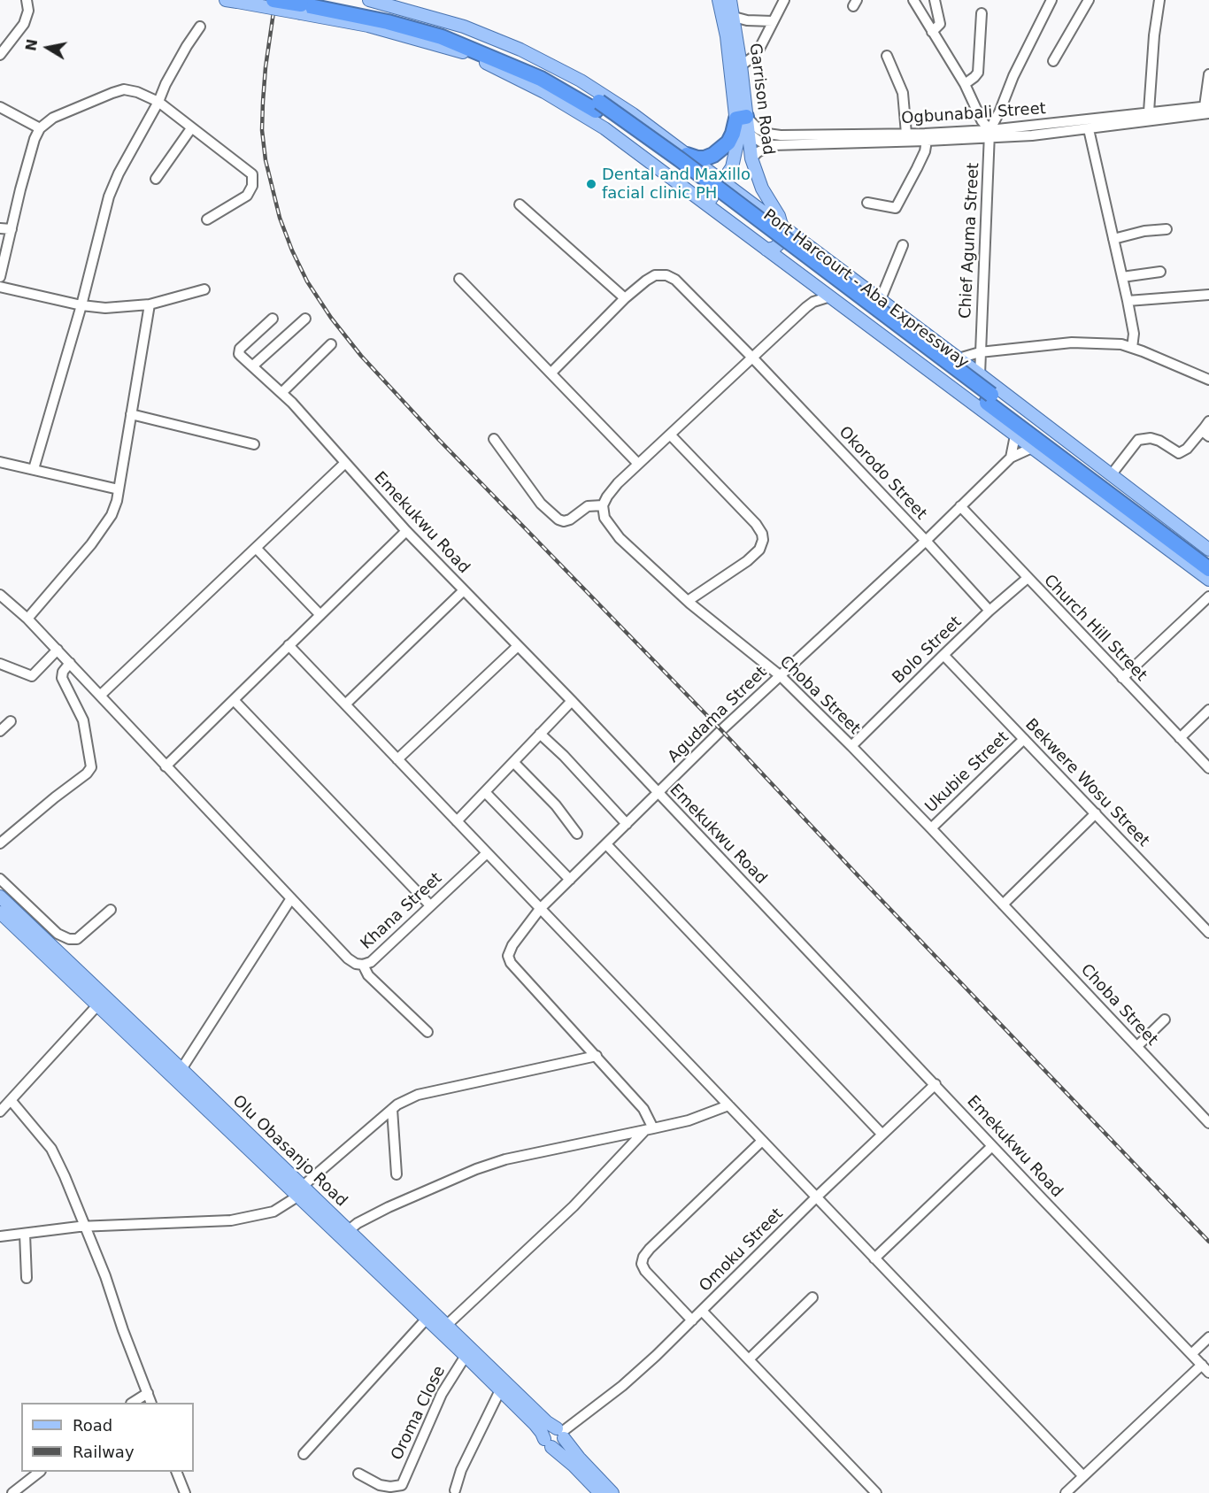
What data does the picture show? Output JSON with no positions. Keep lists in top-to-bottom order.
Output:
{
  "streets": {
    "highway": ["Port Harcourt - Aba Expressway"],
    "main road": ["Garrison Road", "Olu Obasanjo Road"],
    "street": [
      "Ogbunabali Street",
      "Chief Aguma Street",
      "Okorodo Street",
      "Emekukwu Road",
      "Church Hill Street",
      "Bolo Street",
      "Choba Street",
      "Agudama Street",
      "Ukubie Street",
      "Bekwere Wosu Street",
      "Khana Street",
      "Omoku Street",
      "Oroma Close"
    ]
  },
  "crossings": [
    ["Garrison Road", "Ogbunabali Street"],
    ["Ogbunabali Street", "Chief Aguma Street"],
    ["Okorodo Street", "Bolo Street"],
    ["Okorodo Street", "Agudama Street"],
    ["Emekukwu Road", "Agudama Street"],
    ["Emekukwu Road", "Omoku Street"],
    ["Church Hill Street", "Bolo Street"],
    ["Church Hill Street", "Agudama Street"],
    ["Bolo Street", "Choba Street"],
    ["Bolo Street", "Bekwere Wosu Street"],
    ["Choba Street", "Agudama Street"],
    ["Choba Street", "Ukubie Street"],
    ["Ukubie Street", "Bekwere Wosu Street"],
    ["Olu Obasanjo Road", "Omoku Street"],
    ["Olu Obasanjo Road", "Oroma Close"]
  ],
  "places": ["Dental and Maxillo facial clinic PH"],
  "legend": ["Road", "Railway"],
  "north": "left"
}
